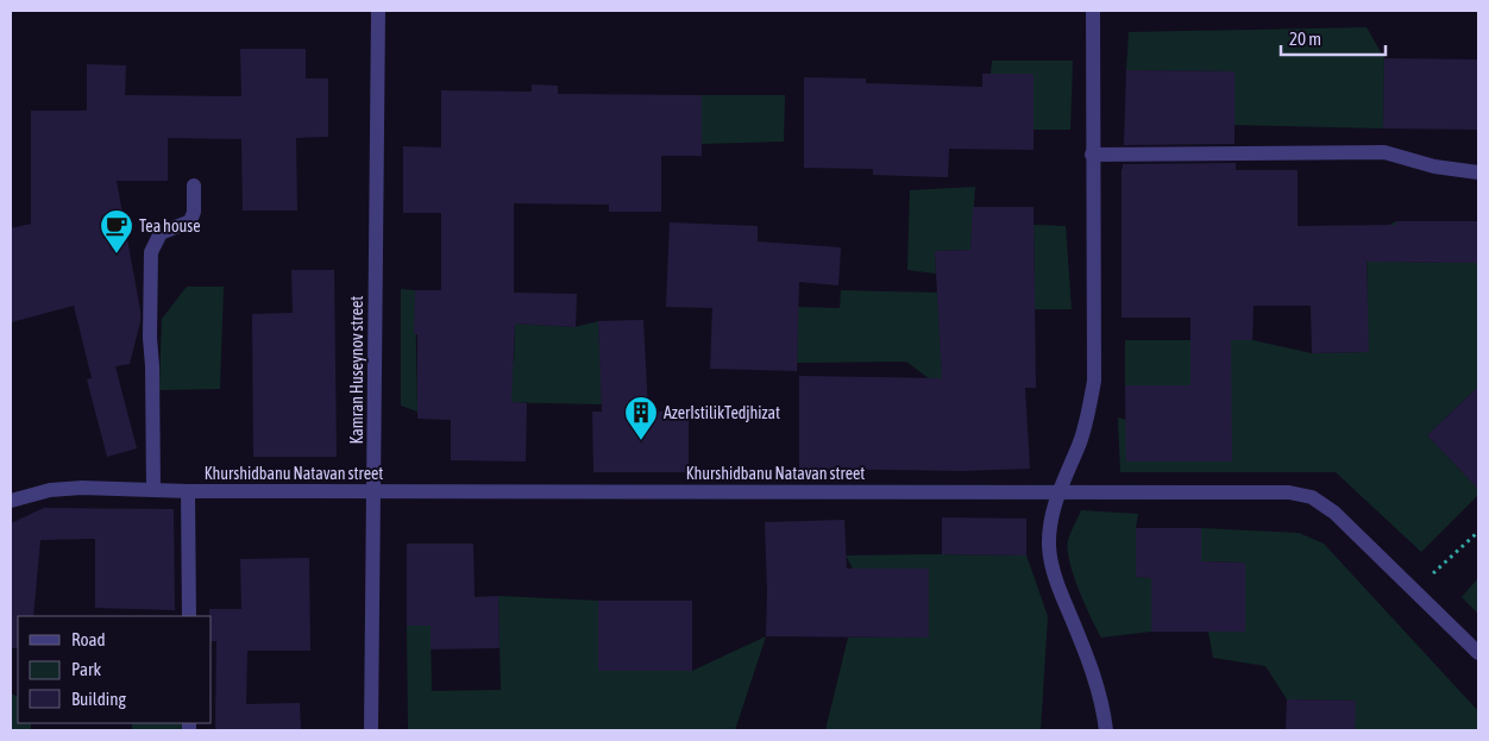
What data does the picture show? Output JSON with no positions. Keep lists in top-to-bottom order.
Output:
{
  "streets": {
    "street": ["Kamran Huseynov street", "Khurshidbanu Natavan street"]
  },
  "crossings": [
    ["Kamran Huseynov street", "Khurshidbanu Natavan street"]
  ],
  "places": {
    "cafe": ["Tea house"],
    "building": ["AzerIstilikTedjhizat"]
  },
  "legend": ["Road", "Park", "Building"],
  "scale_bar": "20 m"
}
